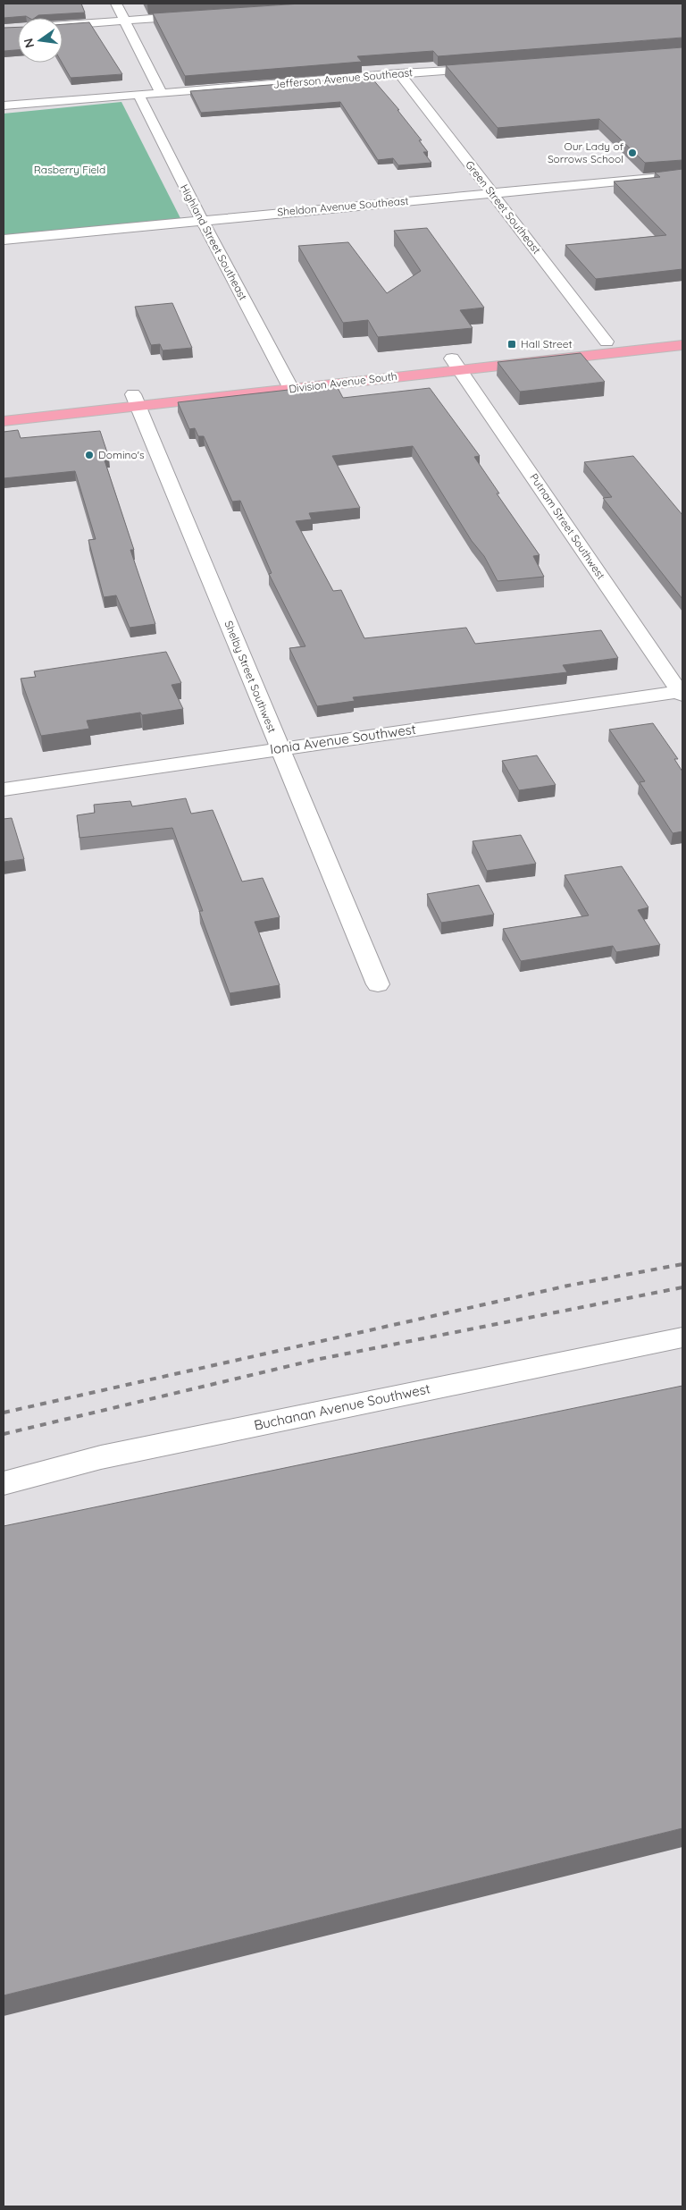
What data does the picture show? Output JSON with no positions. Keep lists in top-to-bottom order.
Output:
{
  "streets": {
    "main road": ["Division Avenue South"],
    "street": [
      "Jefferson Avenue Southeast",
      "Sheldon Avenue Southeast",
      "Green Street Southeast",
      "Highland Street Southeast",
      "Putnam Street Southwest",
      "Shelby Street Southwest",
      "Ionia Avenue Southwest",
      "Buchanan Avenue Southwest"
    ]
  },
  "crossings": [
    ["Jefferson Avenue Southeast", "Green Street Southeast"],
    ["Jefferson Avenue Southeast", "Highland Street Southeast"],
    ["Sheldon Avenue Southeast", "Green Street Southeast"],
    ["Sheldon Avenue Southeast", "Highland Street Southeast"],
    ["Green Street Southeast", "Division Avenue South"],
    ["Highland Street Southeast", "Division Avenue South"],
    ["Division Avenue South", "Putnam Street Southwest"],
    ["Division Avenue South", "Shelby Street Southwest"],
    ["Putnam Street Southwest", "Ionia Avenue Southwest"],
    ["Shelby Street Southwest", "Ionia Avenue Southwest"]
  ],
  "parks": ["Rasberry Field"],
  "places": {
    "other": ["Our Lady of Sorrows School", "Domino's"],
    "transit": ["Hall Street"]
  },
  "north": "left"
}
